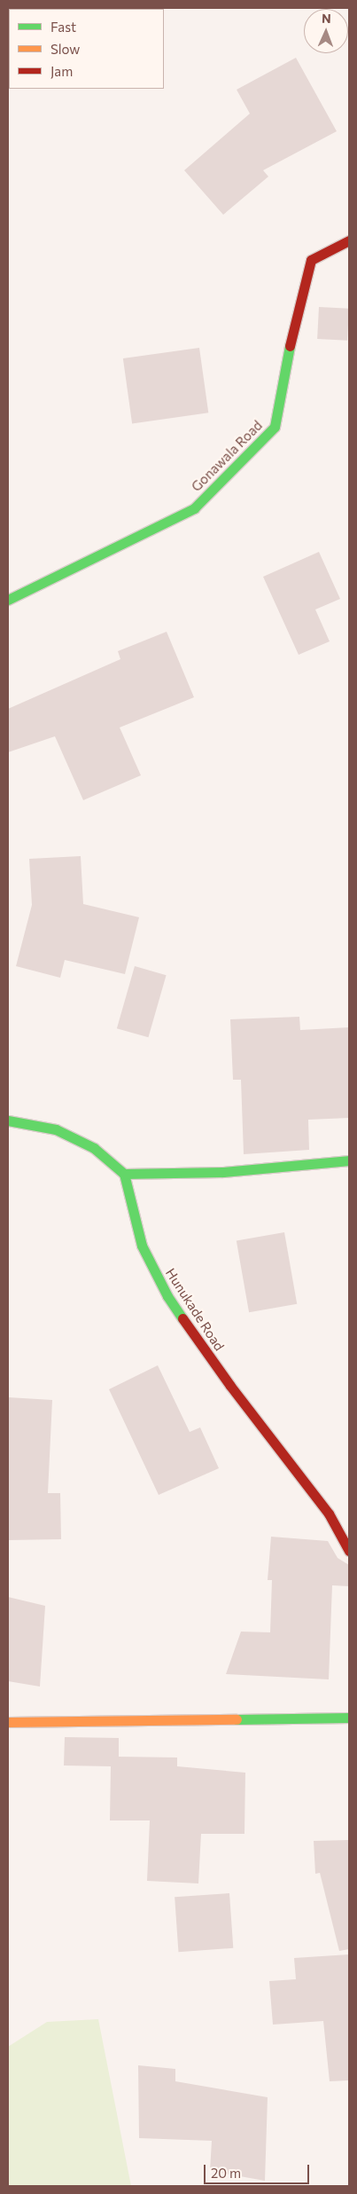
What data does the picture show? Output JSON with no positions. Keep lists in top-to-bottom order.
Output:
{
  "streets": {
    "street": ["Gonawala Road", "Hunukade Road"]
  },
  "legend": ["Fast", "Slow", "Jam"],
  "scale_bar": "20 m",
  "north": "top"
}
